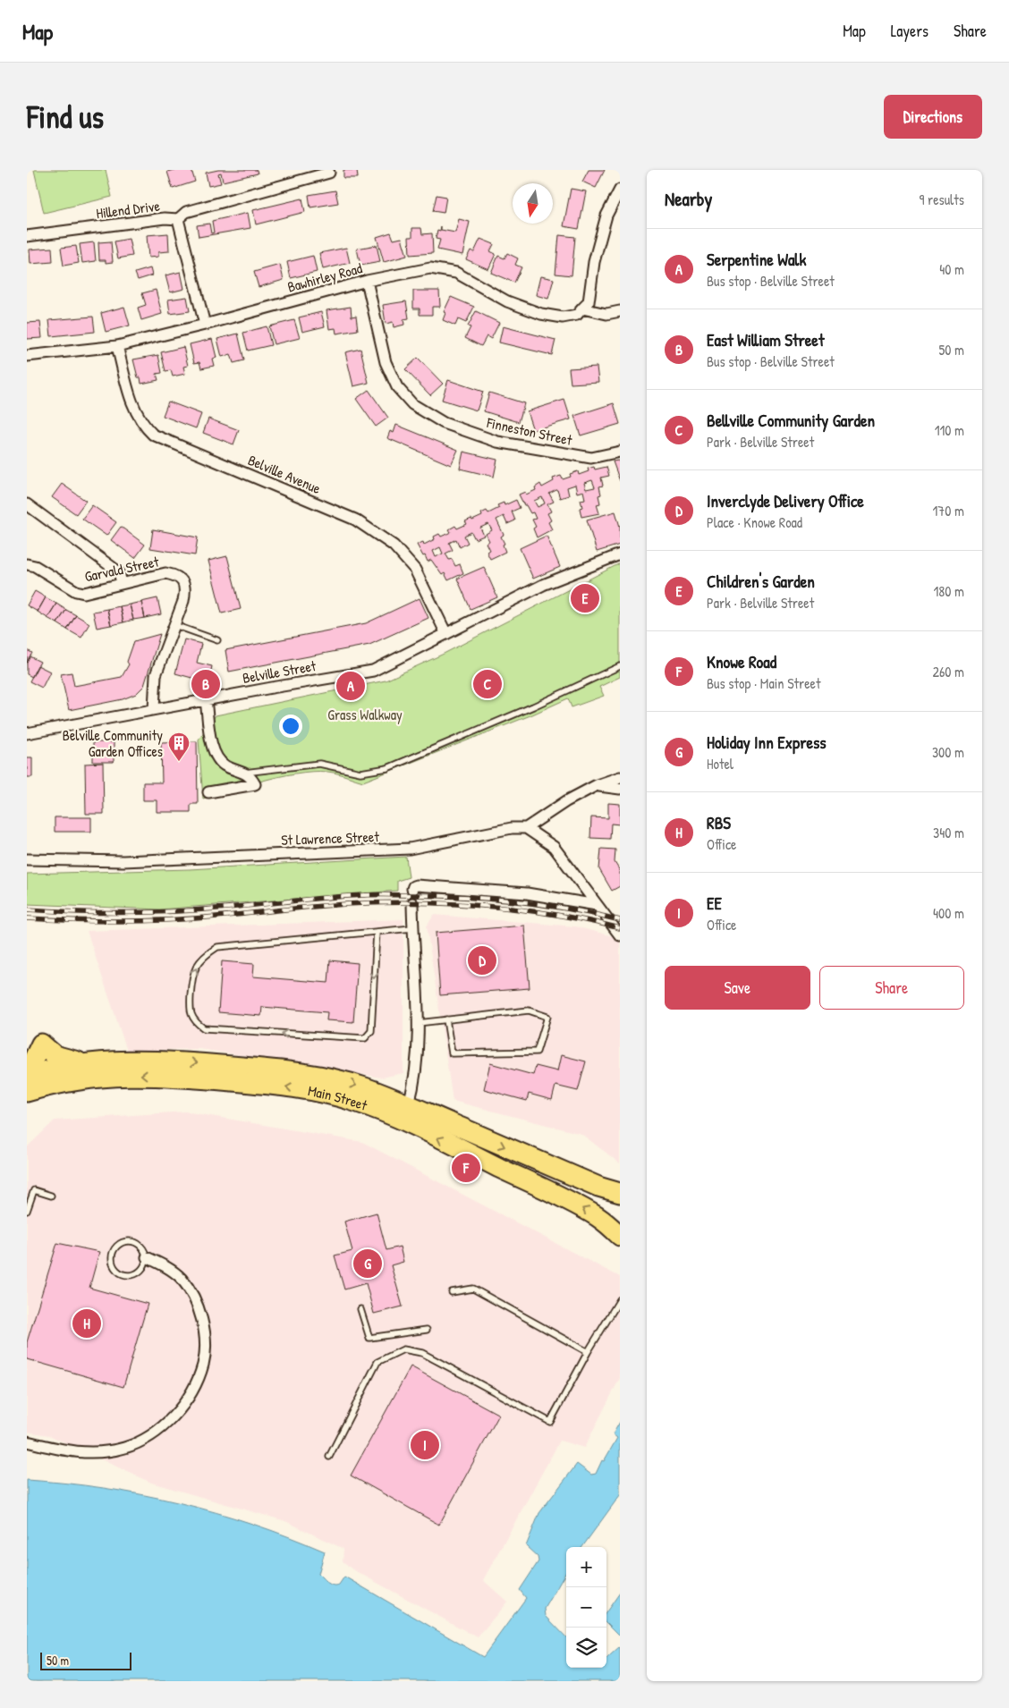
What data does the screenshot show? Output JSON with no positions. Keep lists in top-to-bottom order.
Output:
{
  "streets": {
    "highway": ["Main Street"],
    "street": [
      "Hillend Drive",
      "Bawhirley Road",
      "Finneston Street",
      "Belville Avenue",
      "Garvald Street",
      "Belville Street",
      "St Lawrence Street"
    ]
  },
  "crossings": [
    ["Hillend Drive", "Bawhirley Road"],
    ["Bawhirley Road", "Finneston Street"],
    ["Bawhirley Road", "Belville Avenue"],
    ["Belville Avenue", "Belville Street"]
  ],
  "parks": ["Grass Walkway"],
  "places": {
    "building": ["Belville Community Garden Offices"]
  },
  "scale_bar": "50 m",
  "north": "bottom",
  "page": {
    "header": "Map",
    "nav": ["Map", "Layers", "Share"],
    "buttons": [
      "Directions",
      ["Save", "Share"]
    ],
    "title": "Find us",
    "heading": ["Nearby", "9 results"],
    "list": [
      {
        "mark": "A",
        "name": "Serpentine Walk",
        "note": "Bus stop · Belville Street",
        "value": "40 m"
      },
      {
        "mark": "B",
        "name": "East William Street",
        "note": "Bus stop · Belville Street",
        "value": "50 m"
      },
      {
        "mark": "C",
        "name": "Bellville Community Garden",
        "note": "Park · Belville Street",
        "value": "110 m"
      },
      {
        "mark": "D",
        "name": "Inverclyde Delivery Office",
        "note": "Place · Knowe Road",
        "value": "170 m"
      },
      {
        "mark": "E",
        "name": "Children's Garden",
        "note": "Park · Belville Street",
        "value": "180 m"
      },
      {
        "mark": "F",
        "name": "Knowe Road",
        "note": "Bus stop · Main Street",
        "value": "260 m"
      },
      {
        "mark": "G",
        "name": "Holiday Inn Express",
        "note": "Hotel",
        "value": "300 m"
      },
      {
        "mark": "H",
        "name": "RBS",
        "note": "Office",
        "value": "340 m"
      },
      {
        "mark": "I",
        "name": "EE",
        "note": "Office",
        "value": "400 m"
      }
    ],
    "pins": [
      "E",
      "B",
      "C",
      "A",
      "D",
      "F",
      "G",
      "H",
      "I"
    ],
    "map_buttons": ["+", "−"],
    "scale": "50 m"
  }
}
